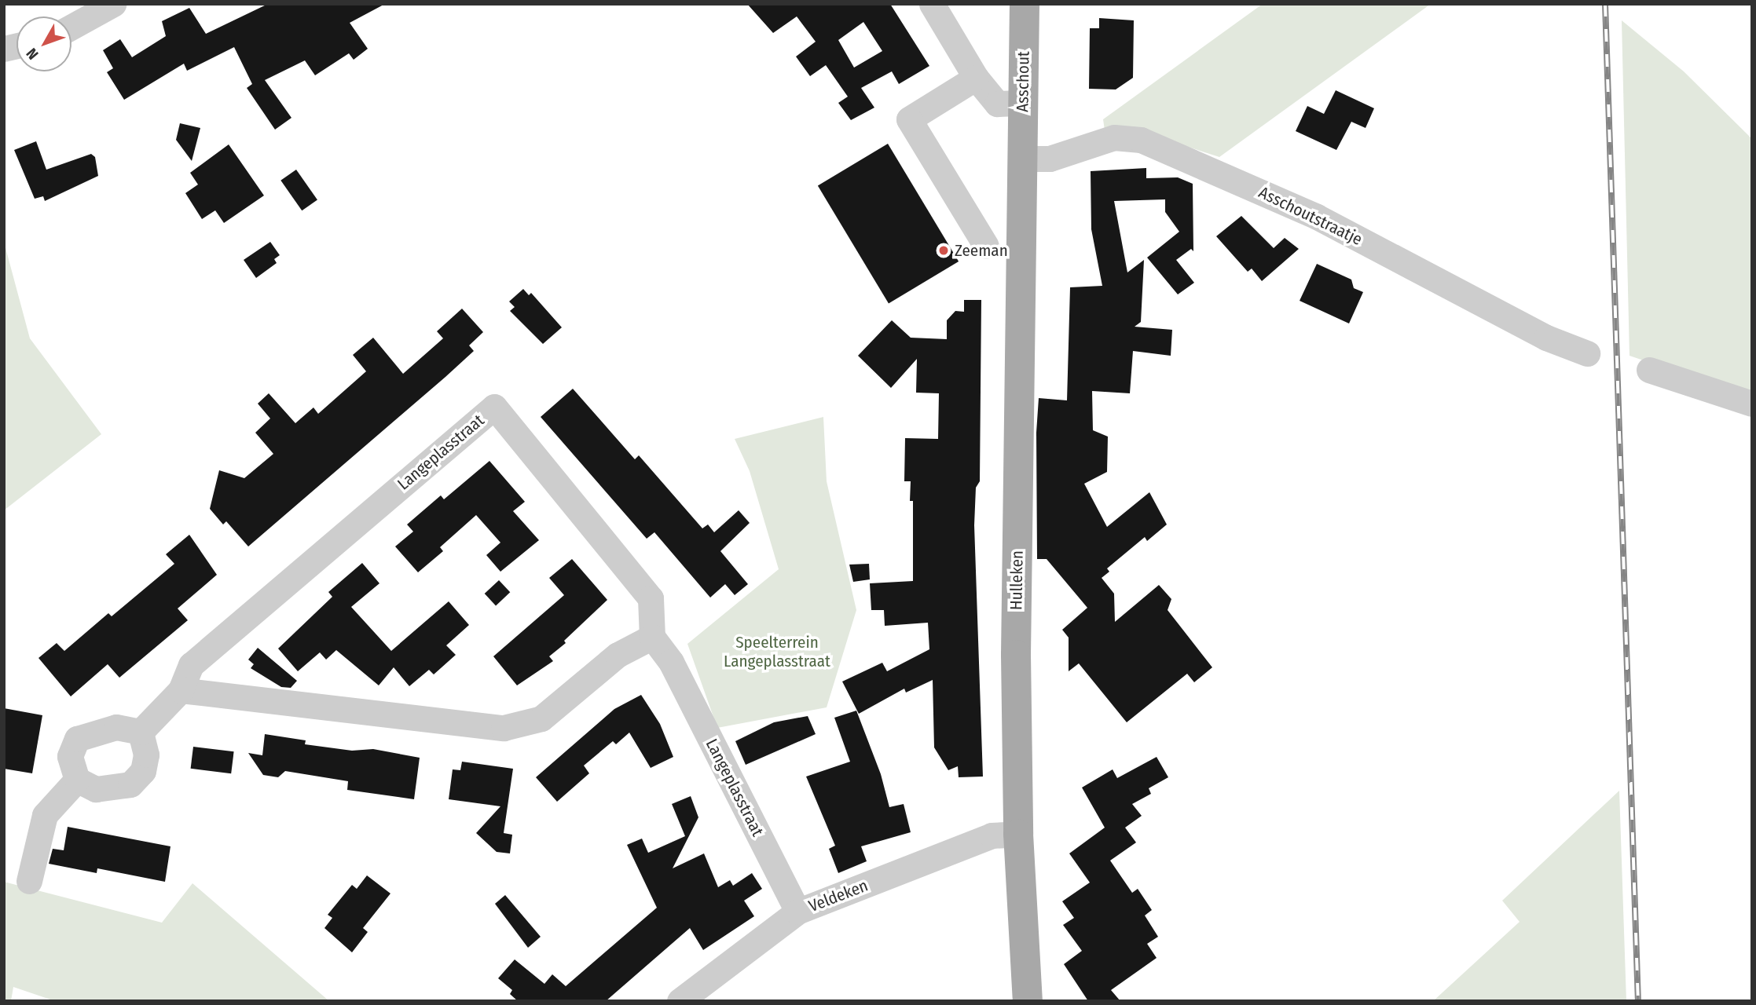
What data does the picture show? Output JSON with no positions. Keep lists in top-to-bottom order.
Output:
{
  "streets": {
    "main road": ["Asschout", "Hulleken"],
    "street": ["Asschoutstraatje", "Langeplasstraat", "Veldeken"]
  },
  "crossings": [
    ["Asschout", "Asschoutstraatje"],
    ["Asschout", "Hulleken"],
    ["Asschoutstraatje", "Hulleken"],
    ["Langeplasstraat", "Veldeken"],
    ["Hulleken", "Veldeken"]
  ],
  "parks": ["Speelterrein Langeplasstraat"],
  "places": ["Zeeman"],
  "north": "bottom left"
}
